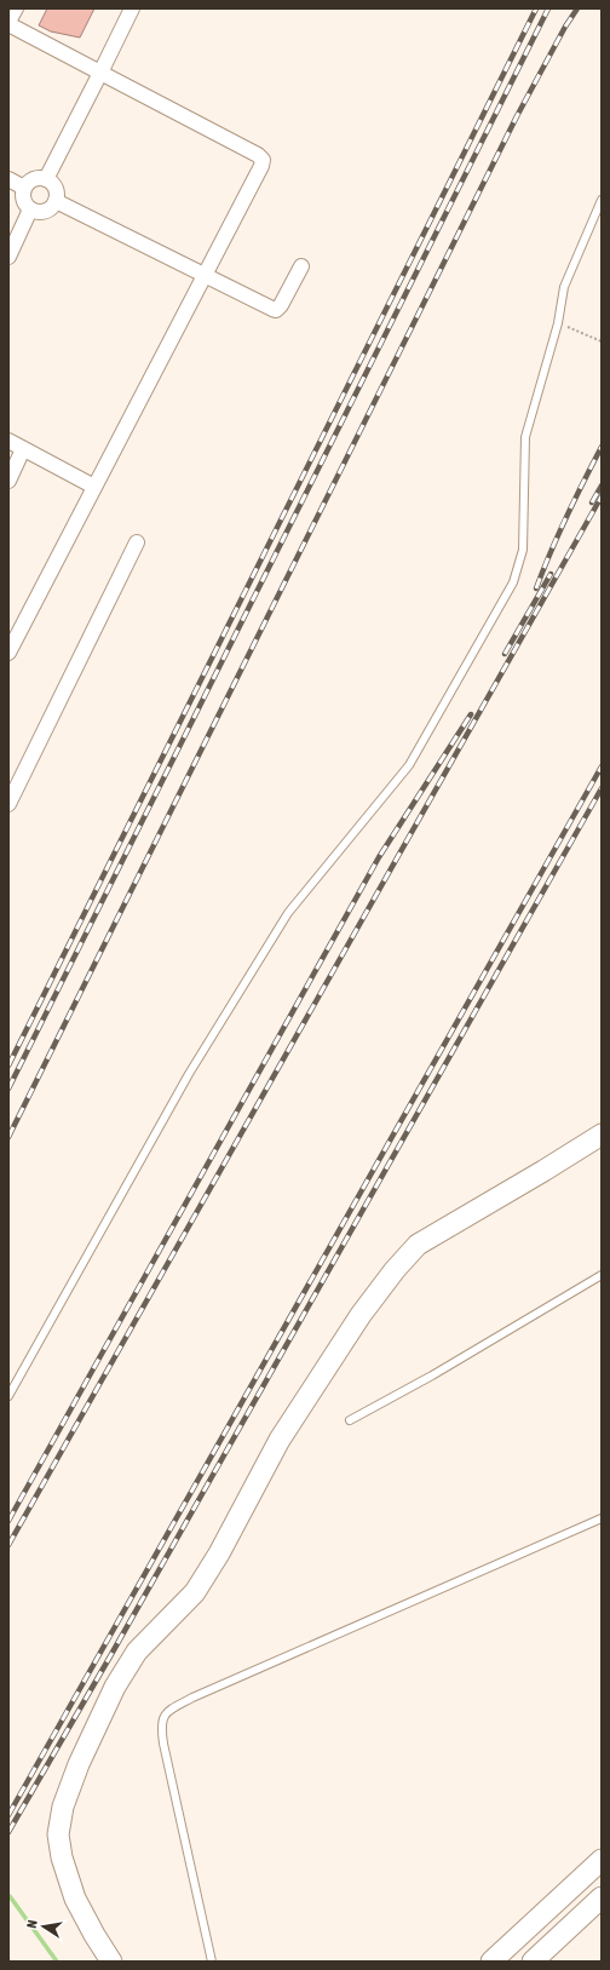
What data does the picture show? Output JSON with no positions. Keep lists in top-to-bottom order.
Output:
{
  "north": "left"
}
